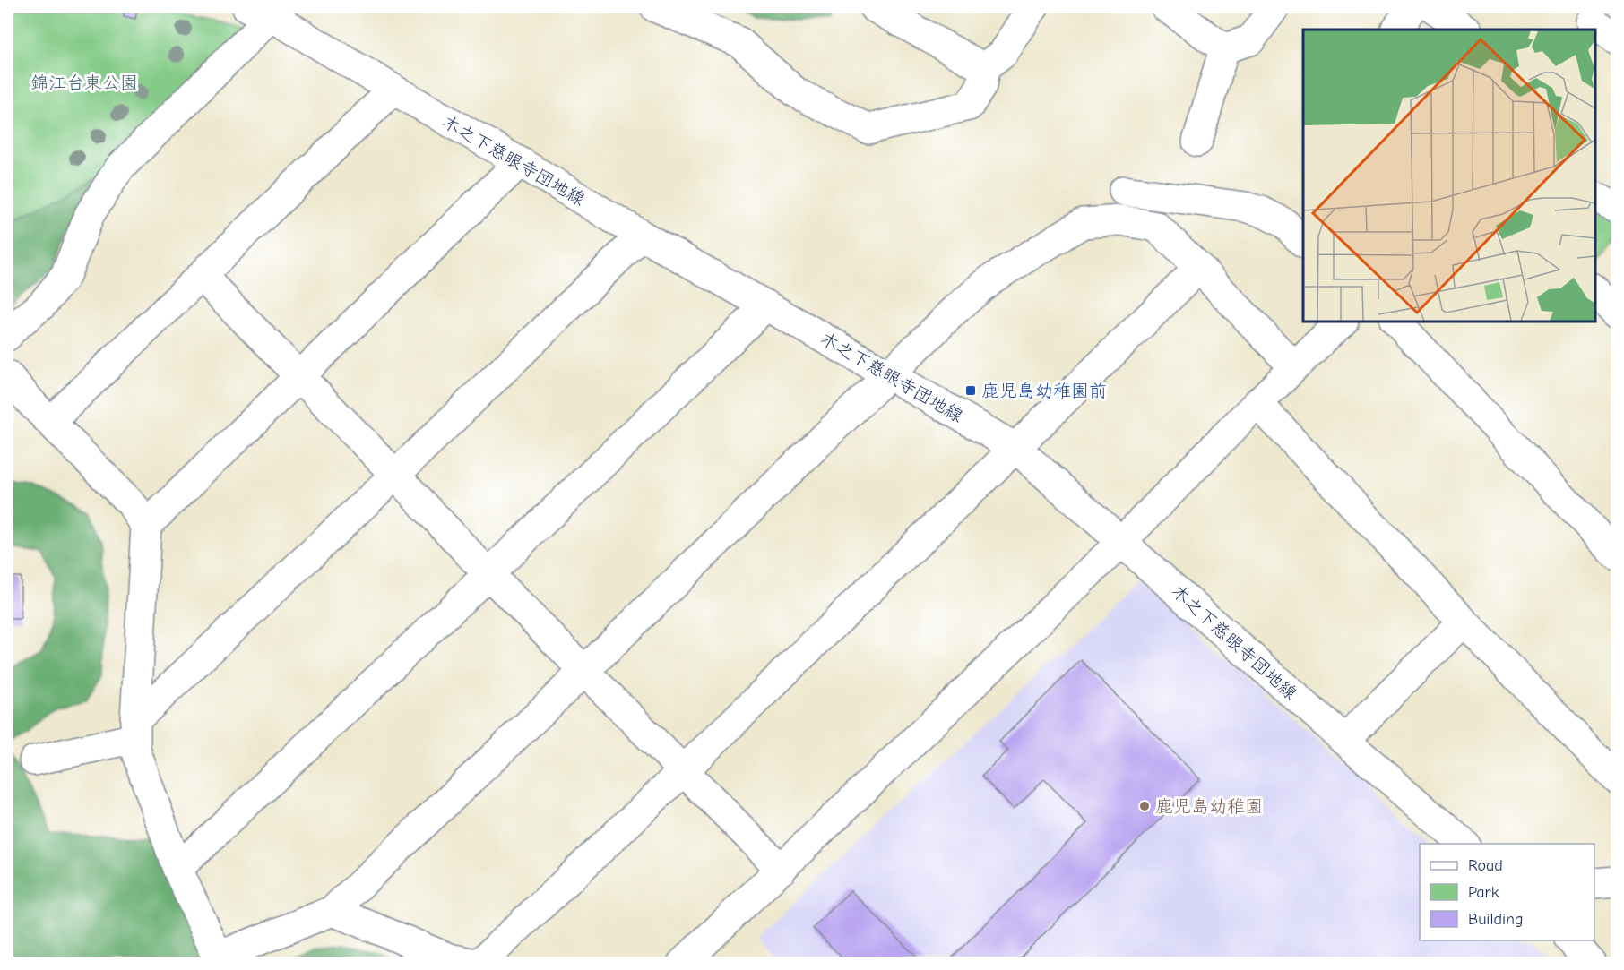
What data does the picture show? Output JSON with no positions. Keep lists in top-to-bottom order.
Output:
{
  "streets": {
    "street": ["木之下慈眼寺団地線"]
  },
  "parks": ["錦江台東公園"],
  "places": {
    "transit": ["鹿児島幼稚園前"],
    "other": ["鹿児島幼稚園"]
  },
  "legend": ["Road", "Park", "Building"]
}
